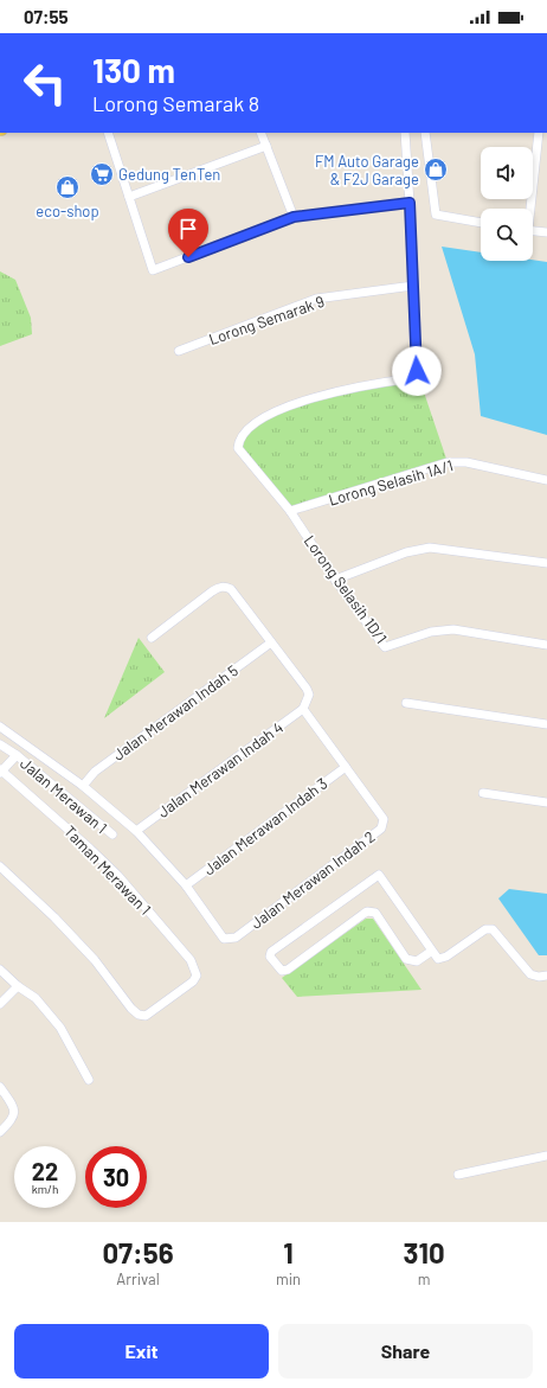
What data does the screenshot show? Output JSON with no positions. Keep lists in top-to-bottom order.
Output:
{
  "streets": {
    "street": [
      "Lorong Semarak 9",
      "Lorong Selasih 1A/1",
      "Lorong Selasih 1D/1",
      "Jalan Merawan Indah 5",
      "Jalan Merawan Indah 4",
      "Jalan Merawan 1",
      "Jalan Merawan Indah 3",
      "Taman Merawan 1",
      "Jalan Merawan Indah 2"
    ]
  },
  "crossings": [
    ["Lorong Semarak 9", "Lorong Selasih 1D/1"],
    ["Lorong Selasih 1A/1", "Lorong Selasih 1D/1"],
    ["Jalan Merawan 1", "Taman Merawan 1"],
    ["Jalan Merawan Indah 3", "Jalan Merawan Indah 2"]
  ],
  "places": {
    "shop": ["FM Auto Garage & F2J Garage", "eco-shop"],
    "supermarket": ["Gedung TenTen"]
  },
  "page": {
    "status": "07:55",
    "turn": ["130 m", "Lorong Semarak 8"],
    "speed": "22 km/h",
    "limit": "30",
    "eta": [
      "07:56",
      "Arrival",
      "1",
      "min",
      "310",
      "m"
    ],
    "buttons": ["Exit", "Share"]
  }
}
